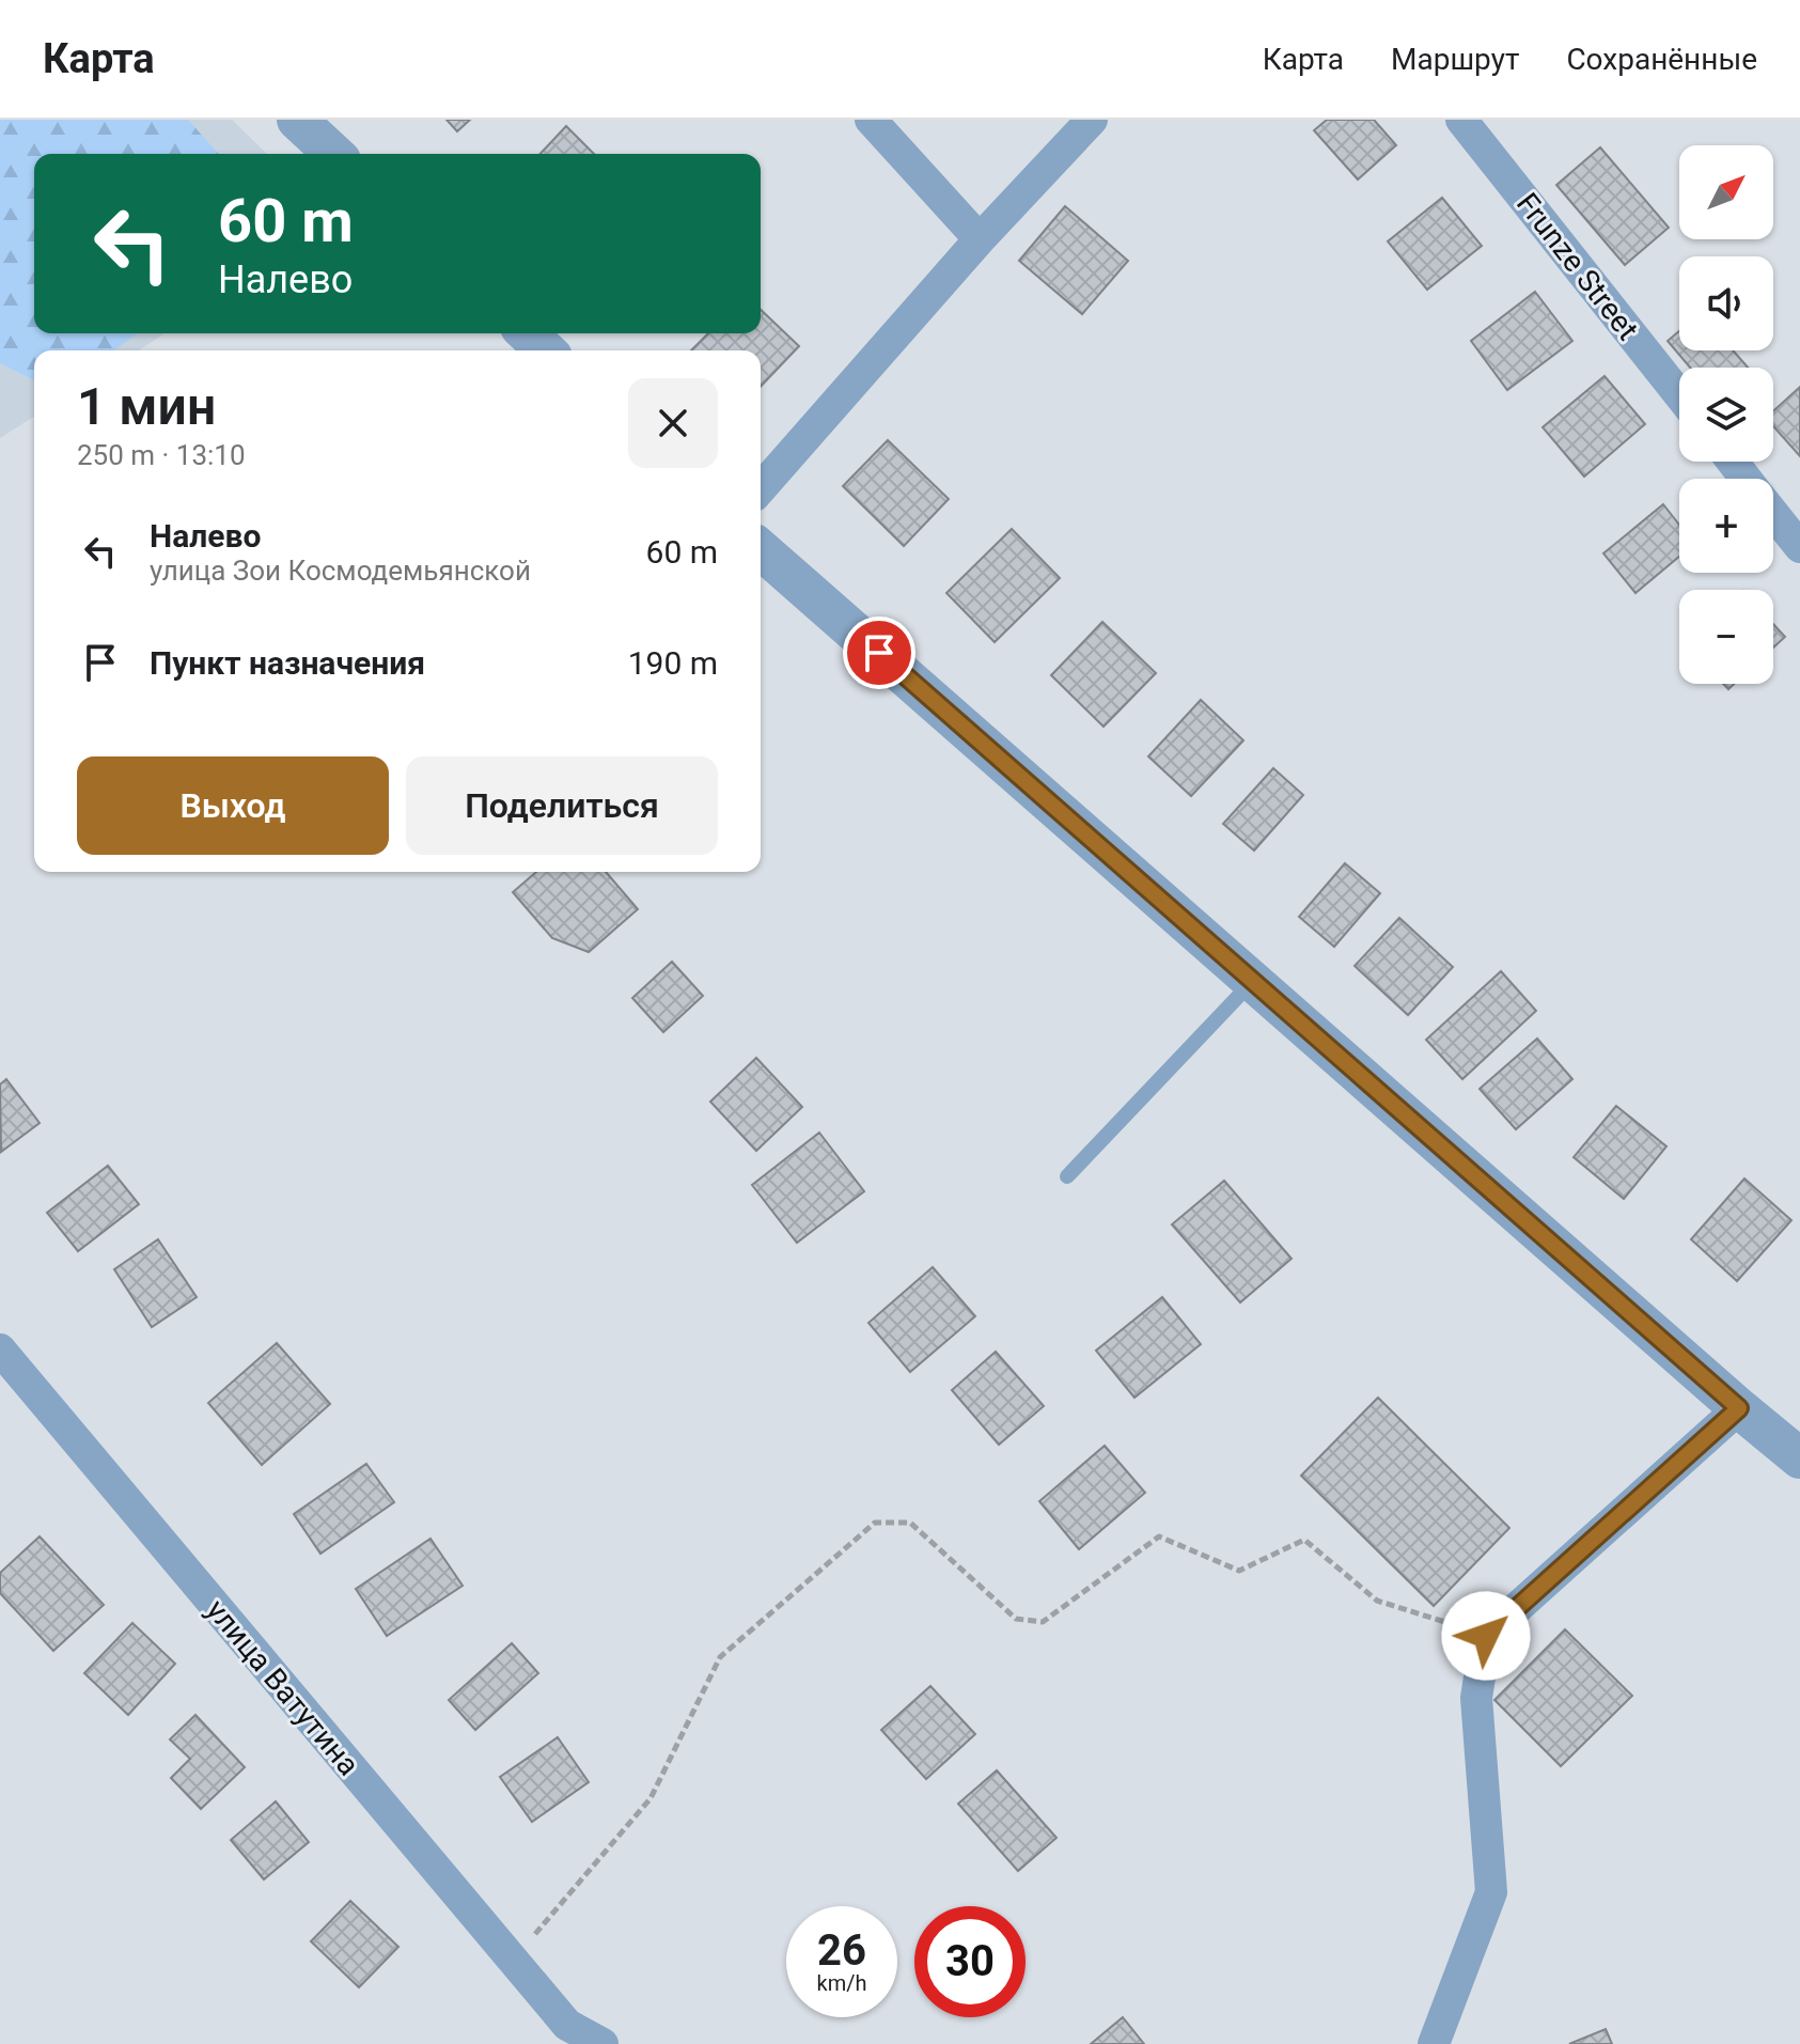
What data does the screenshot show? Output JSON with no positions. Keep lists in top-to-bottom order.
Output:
{
  "streets": {
    "street": ["Frunze Street", "улица Ватутина"]
  },
  "north": "top right",
  "page": {
    "header": "Карта",
    "nav": ["Карта", "Маршрут", "Сохранённые"],
    "map_buttons": ["+", "−"],
    "turn": ["60 m", "Налево"],
    "heading": ["1 мин", "250 m · 13:10"],
    "list": [
      {
        "name": "Налево",
        "note": "улица Зои Космодемьянской",
        "value": "60 m"
      },
      {
        "name": "Пункт назначения",
        "value": "190 m"
      }
    ],
    "buttons": ["Выход", "Поделиться"],
    "speed": "26 km/h",
    "limit": "30"
  }
}
